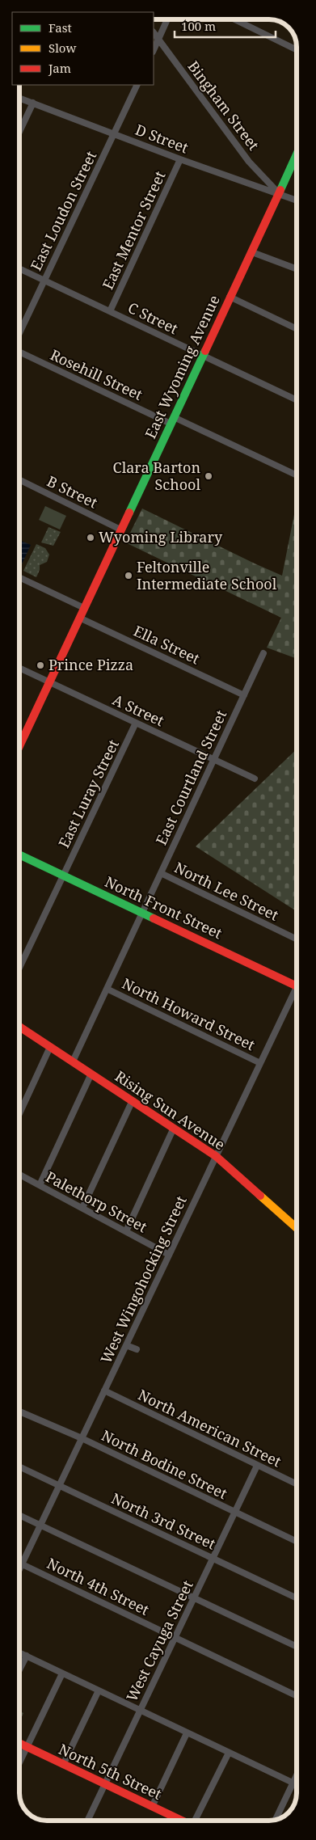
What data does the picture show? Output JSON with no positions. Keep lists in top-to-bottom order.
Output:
{
  "streets": {
    "street": [
      "Bingham Street",
      "D Street",
      "East Loudon Street",
      "East Mentor Street",
      "C Street",
      "East Wyoming Avenue",
      "Rosehill Street",
      "B Street",
      "Ella Street",
      "A Street",
      "East Courtland Street",
      "East Luray Street",
      "North Lee Street",
      "North Front Street",
      "North Howard Street",
      "Rising Sun Avenue",
      "Palethorp Street",
      "West Wingohocking Street",
      "North American Street",
      "North Bodine Street",
      "North 3rd Street",
      "North 4th Street",
      "West Cayuga Street",
      "North 5th Street"
    ]
  },
  "crossings": [
    ["Bingham Street", "D Street"],
    ["Bingham Street", "East Wyoming Avenue"],
    ["D Street", "East Loudon Street"],
    ["D Street", "East Mentor Street"],
    ["D Street", "East Wyoming Avenue"],
    ["East Loudon Street", "C Street"],
    ["East Mentor Street", "C Street"],
    ["C Street", "East Wyoming Avenue"],
    ["East Wyoming Avenue", "Rosehill Street"],
    ["East Wyoming Avenue", "B Street"],
    ["East Wyoming Avenue", "Ella Street"],
    ["East Wyoming Avenue", "A Street"],
    ["Ella Street", "East Courtland Street"],
    ["A Street", "East Courtland Street"],
    ["A Street", "East Luray Street"],
    ["East Courtland Street", "North Lee Street"],
    ["East Courtland Street", "North Front Street"],
    ["East Courtland Street", "North Howard Street"],
    ["East Courtland Street", "Rising Sun Avenue"],
    ["East Luray Street", "North Front Street"],
    ["North Howard Street", "West Wingohocking Street"],
    ["Rising Sun Avenue", "West Wingohocking Street"],
    ["Palethorp Street", "West Wingohocking Street"],
    ["West Wingohocking Street", "North American Street"],
    ["West Wingohocking Street", "North Bodine Street"],
    ["West Wingohocking Street", "North 3rd Street"],
    ["West Wingohocking Street", "North 4th Street"],
    ["North American Street", "West Cayuga Street"],
    ["North Bodine Street", "West Cayuga Street"],
    ["North 3rd Street", "West Cayuga Street"],
    ["North 4th Street", "West Cayuga Street"],
    ["West Cayuga Street", "North 5th Street"]
  ],
  "places": [
    "Clara Barton School",
    "Wyoming Library",
    "Feltonville Intermediate School",
    "Prince Pizza"
  ],
  "legend": ["Fast", "Slow", "Jam"],
  "scale_bar": "100 m"
}
